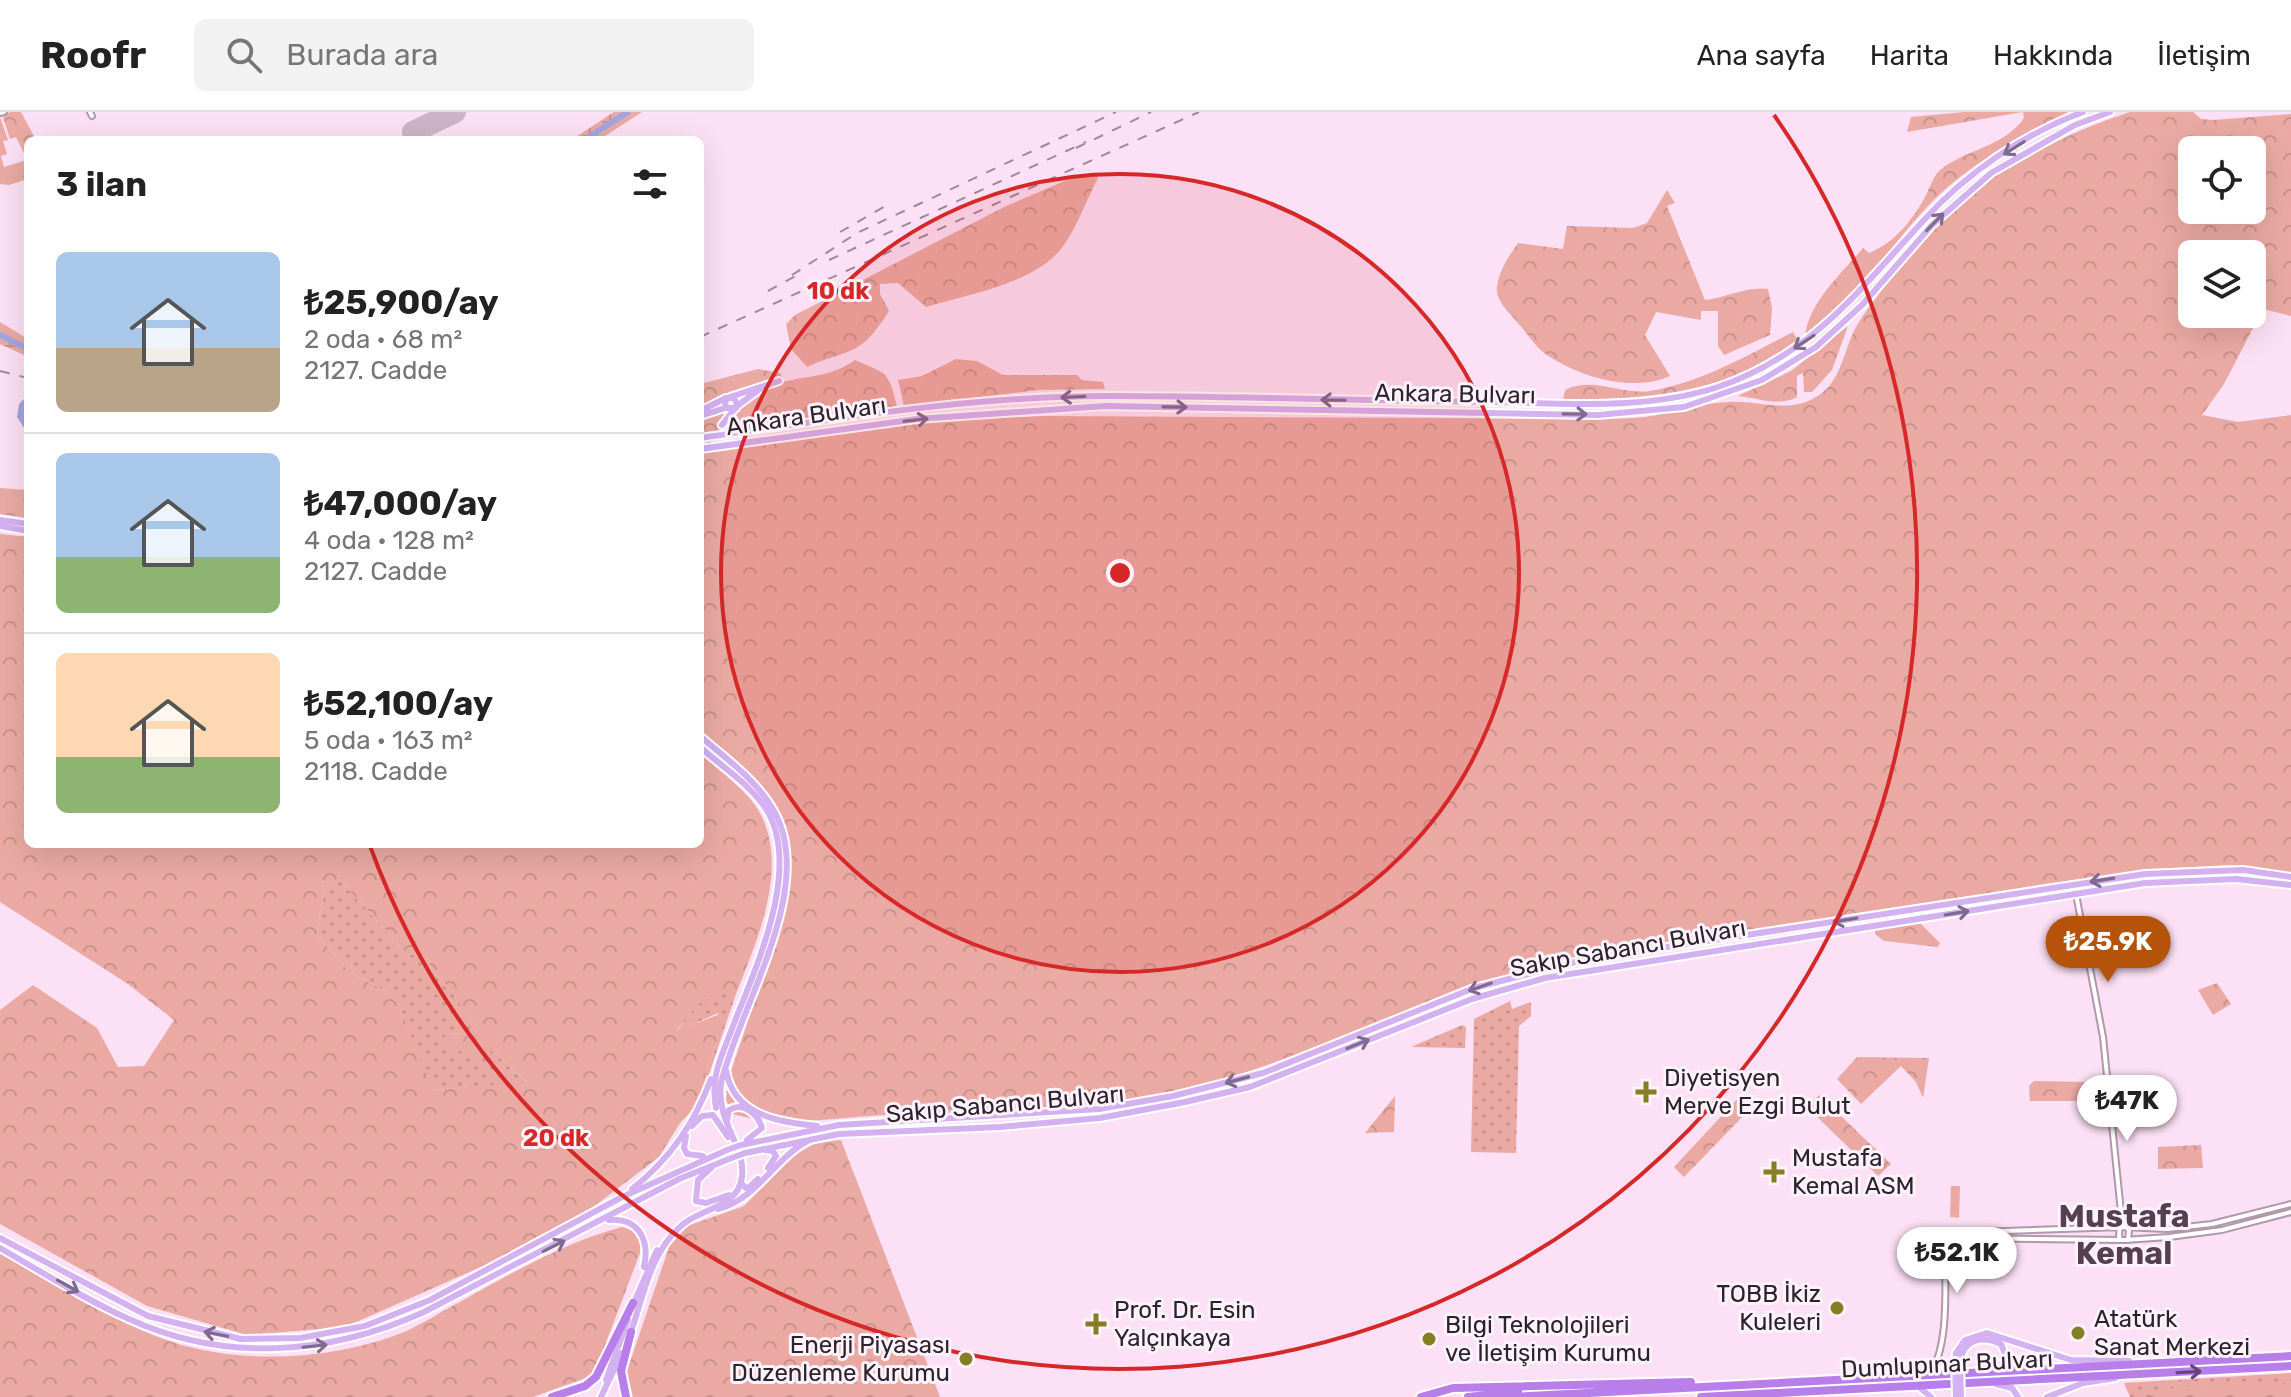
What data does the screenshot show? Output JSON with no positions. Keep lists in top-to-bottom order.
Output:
{
  "streets": {
    "highway": ["Dumlupınar Bulvarı"],
    "main road": ["Ankara Bulvarı", "Sakıp Sabancı Bulvarı"]
  },
  "districts": ["Mustafa Kemal"],
  "places": {
    "health": ["Diyetisyen Merve Ezgi Bulut", "Mustafa Kemal ASM", "Prof. Dr. Esin Yalçınkaya"],
    "other": [
      "TOBB İkiz Kuleleri",
      "Atatürk Sanat Merkezi",
      "Bilgi Teknolojileri ve İletişim Kurumu",
      "Enerji Piyasası Düzenleme Kurumu"
    ]
  },
  "page": {
    "header": "Roofr",
    "search": "Burada ara",
    "nav": [
      "Ana sayfa",
      "Harita",
      "Hakkında",
      "İletişim"
    ],
    "heading": "3 ilan",
    "list": [
      {
        "name": "₺25,900/ay",
        "note": "2 oda · 68 m² · 2127. Cadde"
      },
      {
        "name": "₺47,000/ay",
        "note": "4 oda · 128 m² · 2127. Cadde"
      },
      {
        "name": "₺52,100/ay",
        "note": "5 oda · 163 m² · 2118. Cadde"
      }
    ],
    "price": ["₺25.9K", "₺47K", "₺52.1K"]
  },
  "rings": ["10 dk", "20 dk"]
}
